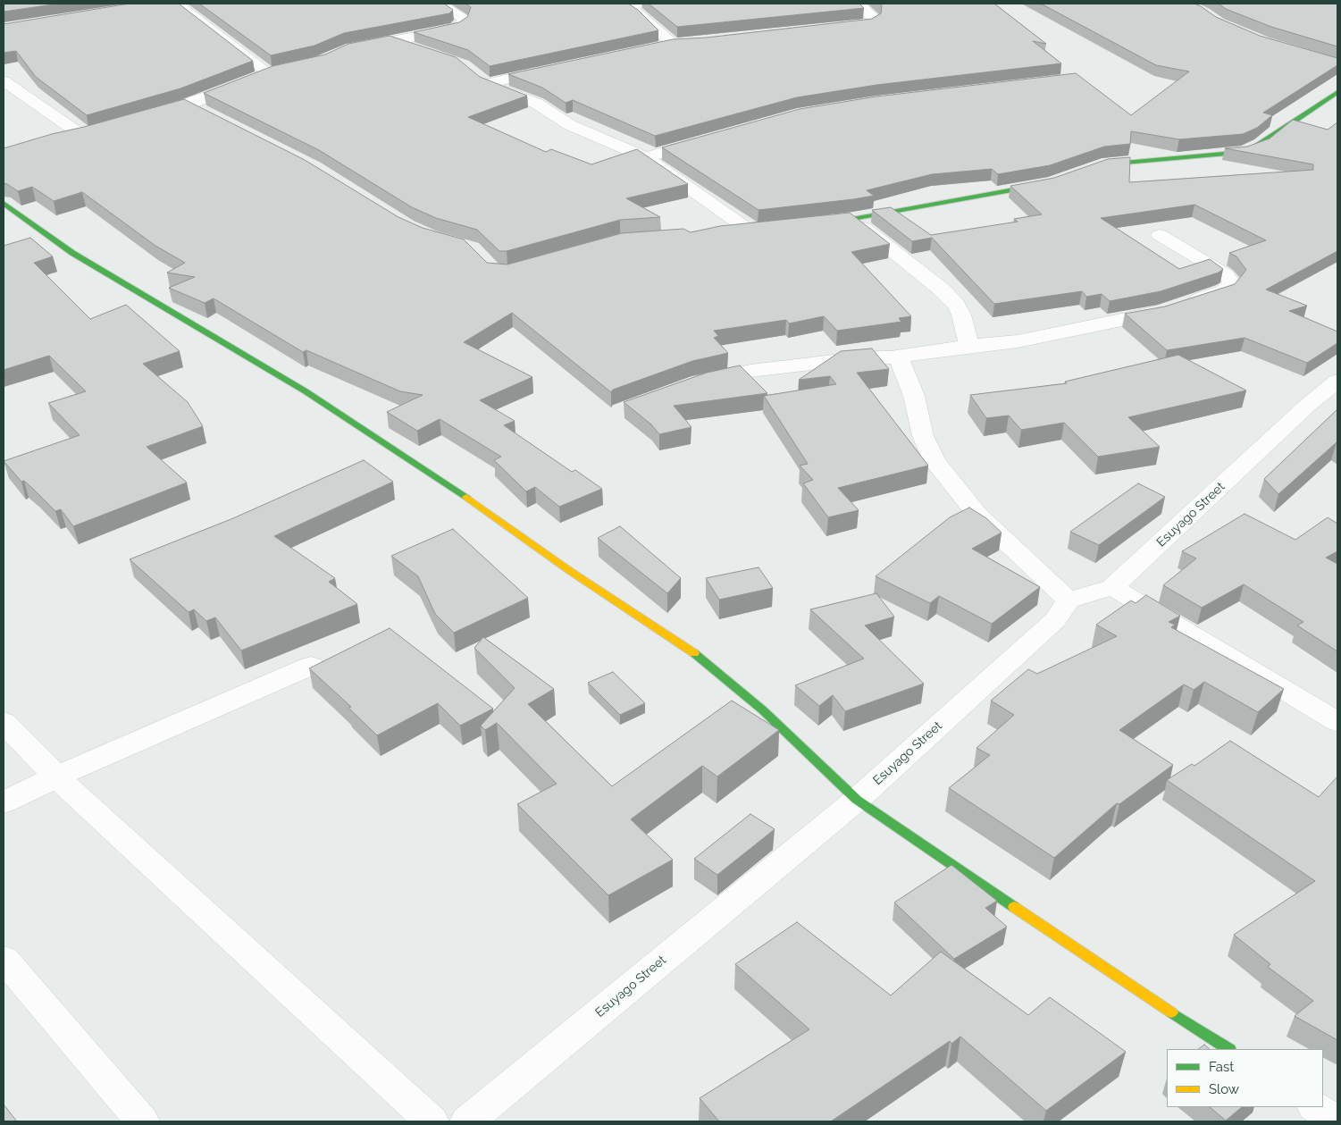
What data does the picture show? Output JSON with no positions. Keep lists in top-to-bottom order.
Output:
{
  "streets": {
    "street": ["Esuyago Street"]
  },
  "legend": ["Fast", "Slow"]
}
